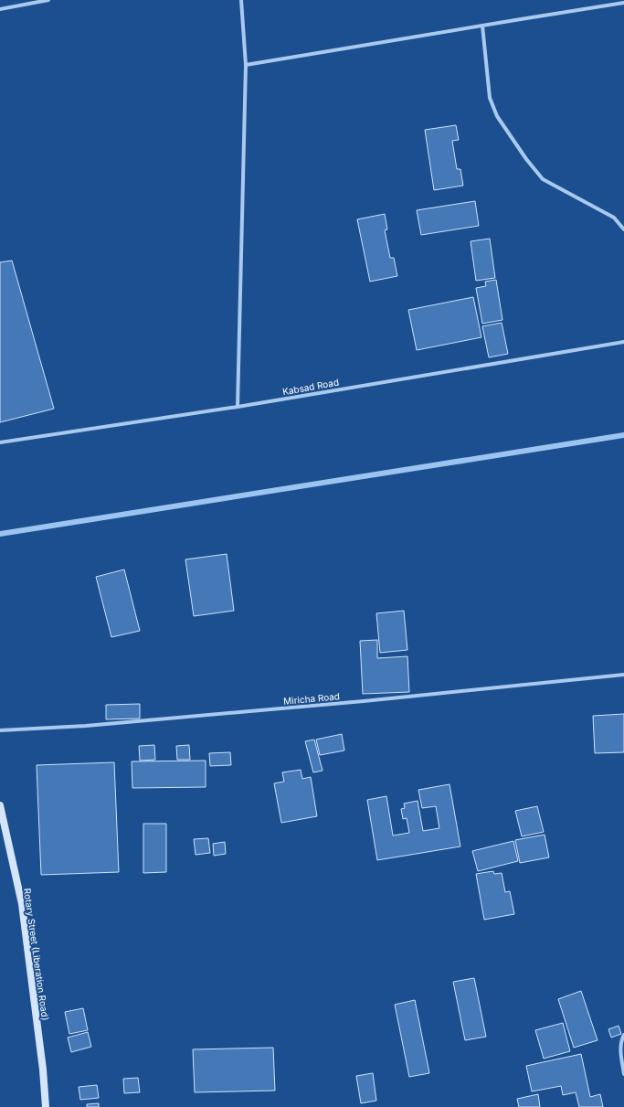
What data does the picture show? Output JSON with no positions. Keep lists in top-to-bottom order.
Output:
{
  "streets": {
    "street": ["Kabsad Road", "Miricha Road", "Rotary Street (Liberation Road)"]
  }
}
